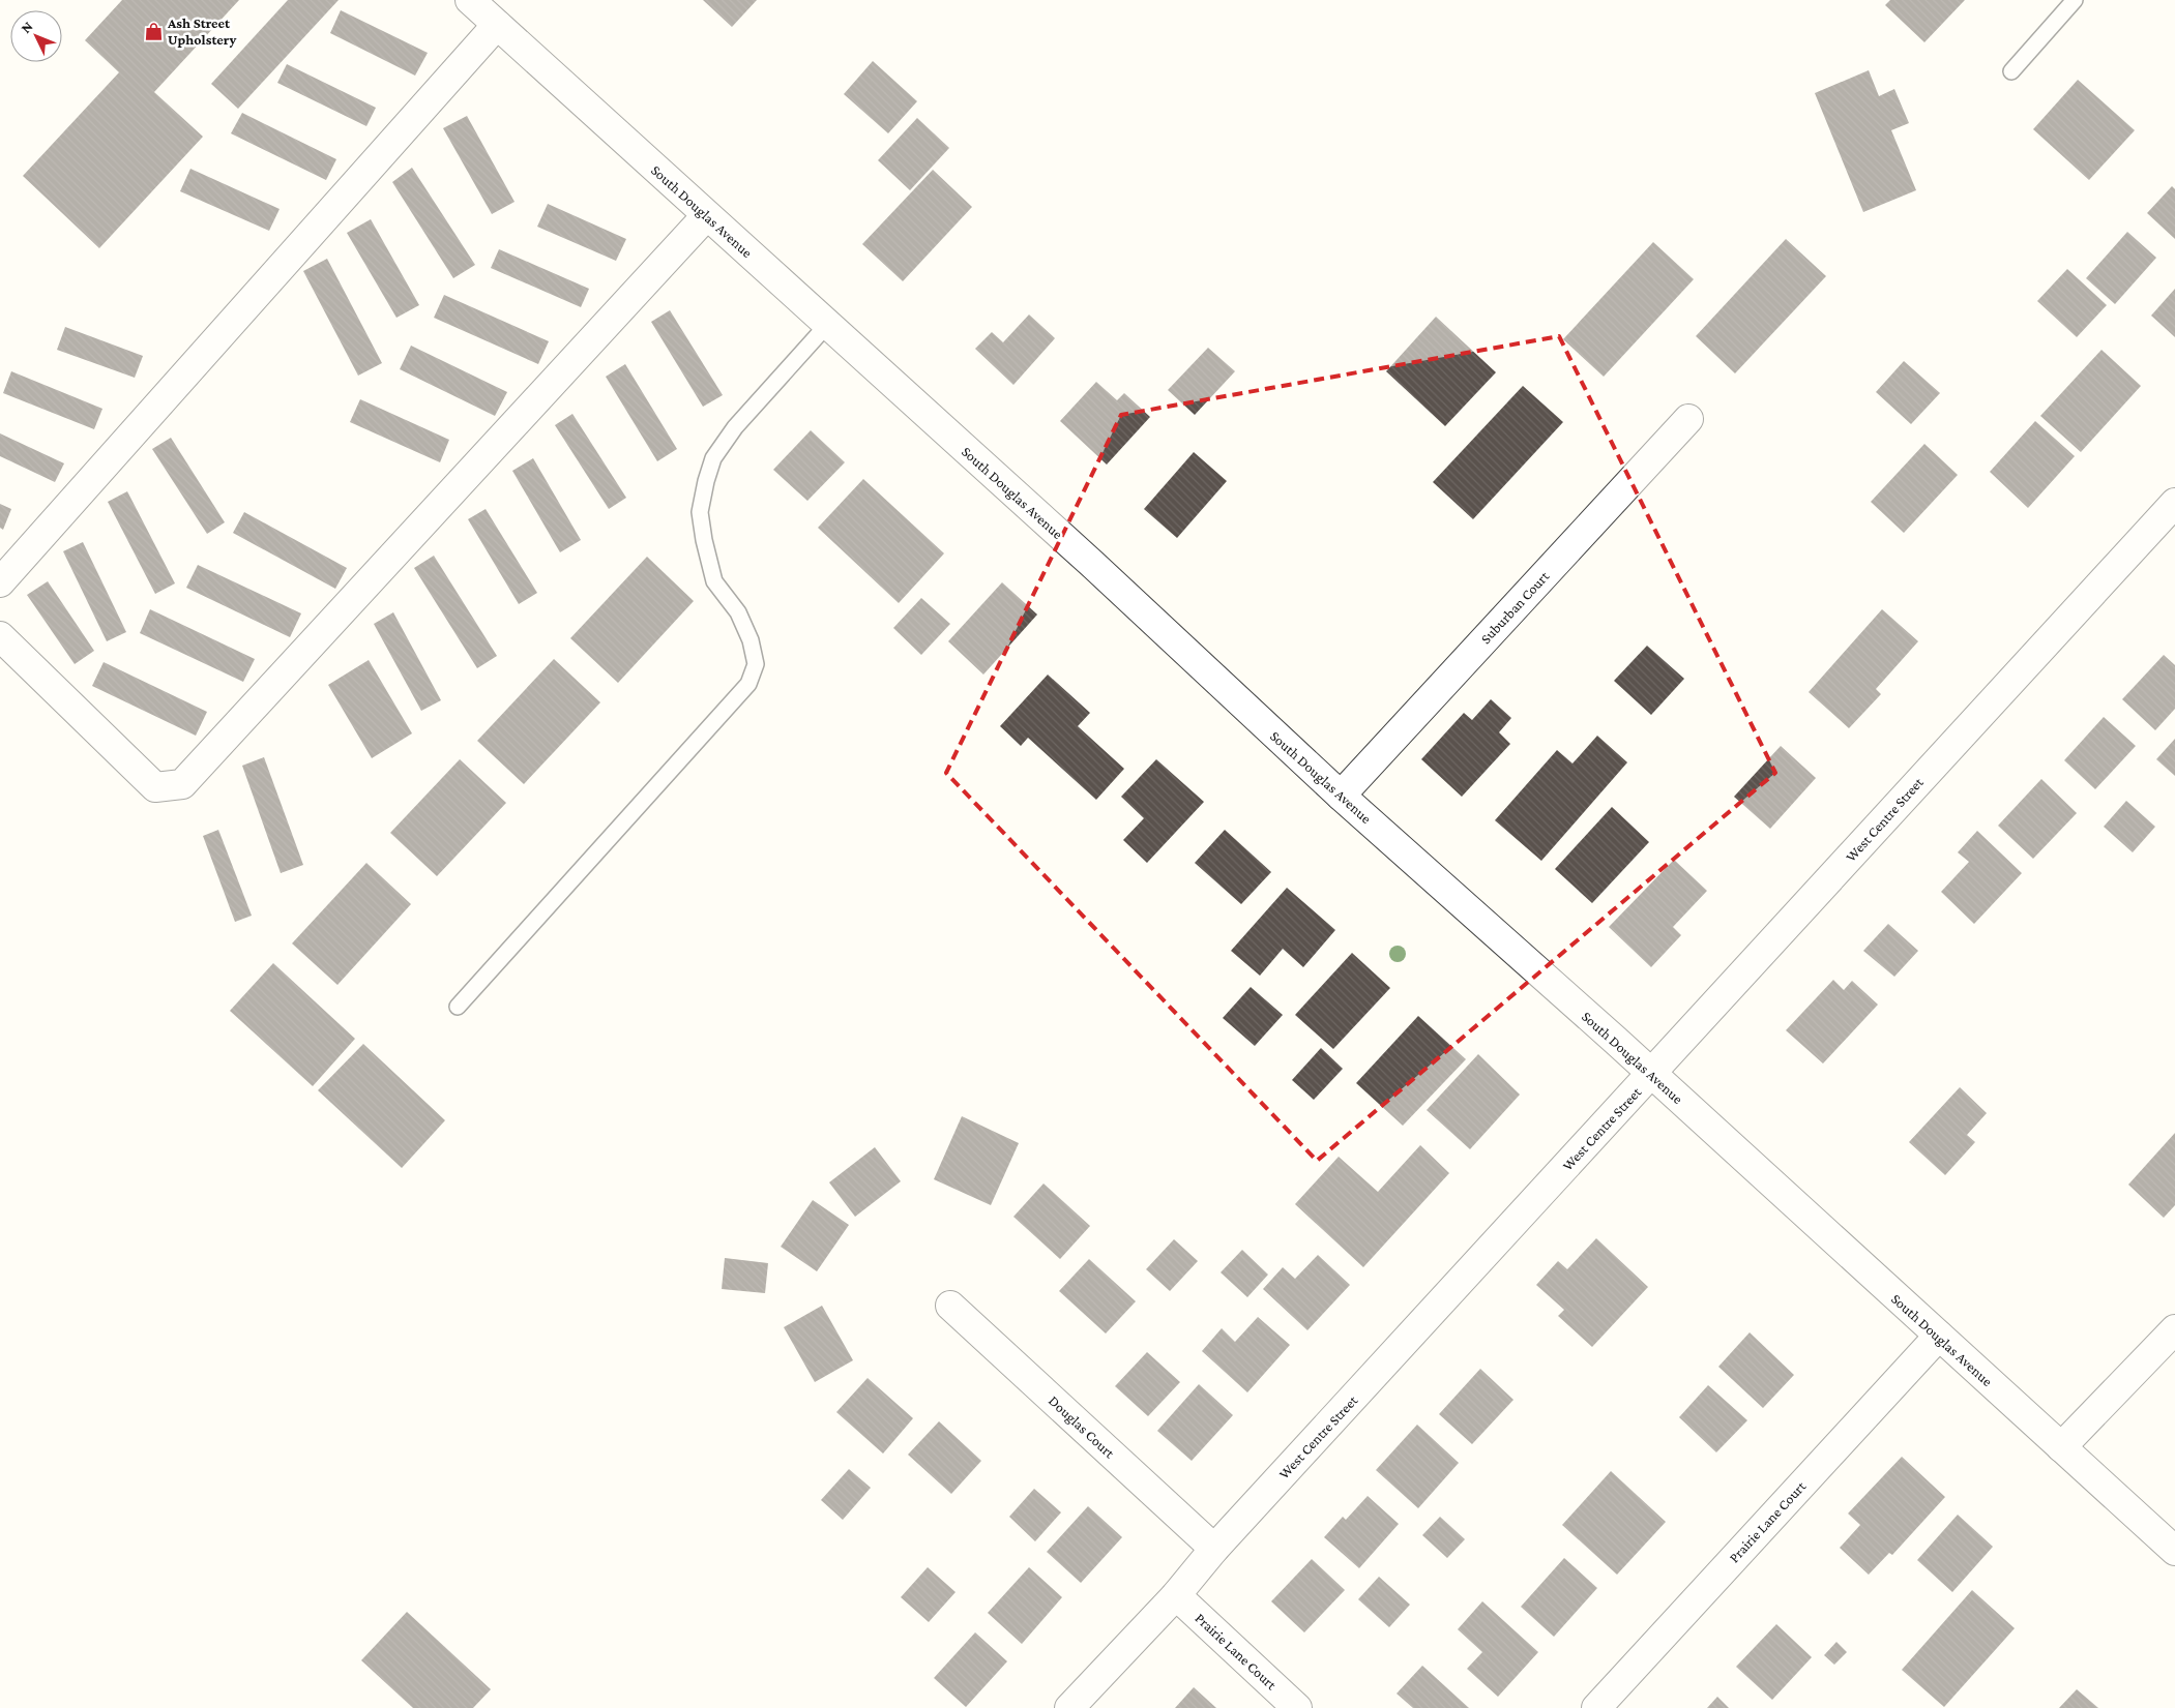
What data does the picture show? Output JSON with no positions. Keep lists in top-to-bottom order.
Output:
{
  "streets": {
    "street": [
      "South Douglas Avenue",
      "Suburban Court",
      "West Centre Street",
      "Douglas Court",
      "Prairie Lane Court"
    ]
  },
  "crossings": [
    ["South Douglas Avenue", "Suburban Court"],
    ["South Douglas Avenue", "West Centre Street"],
    ["South Douglas Avenue", "Prairie Lane Court"],
    ["West Centre Street", "Douglas Court"],
    ["West Centre Street", "Prairie Lane Court"]
  ],
  "places": {
    "shop": ["Ash Street Upholstery"]
  },
  "north": "top left"
}
